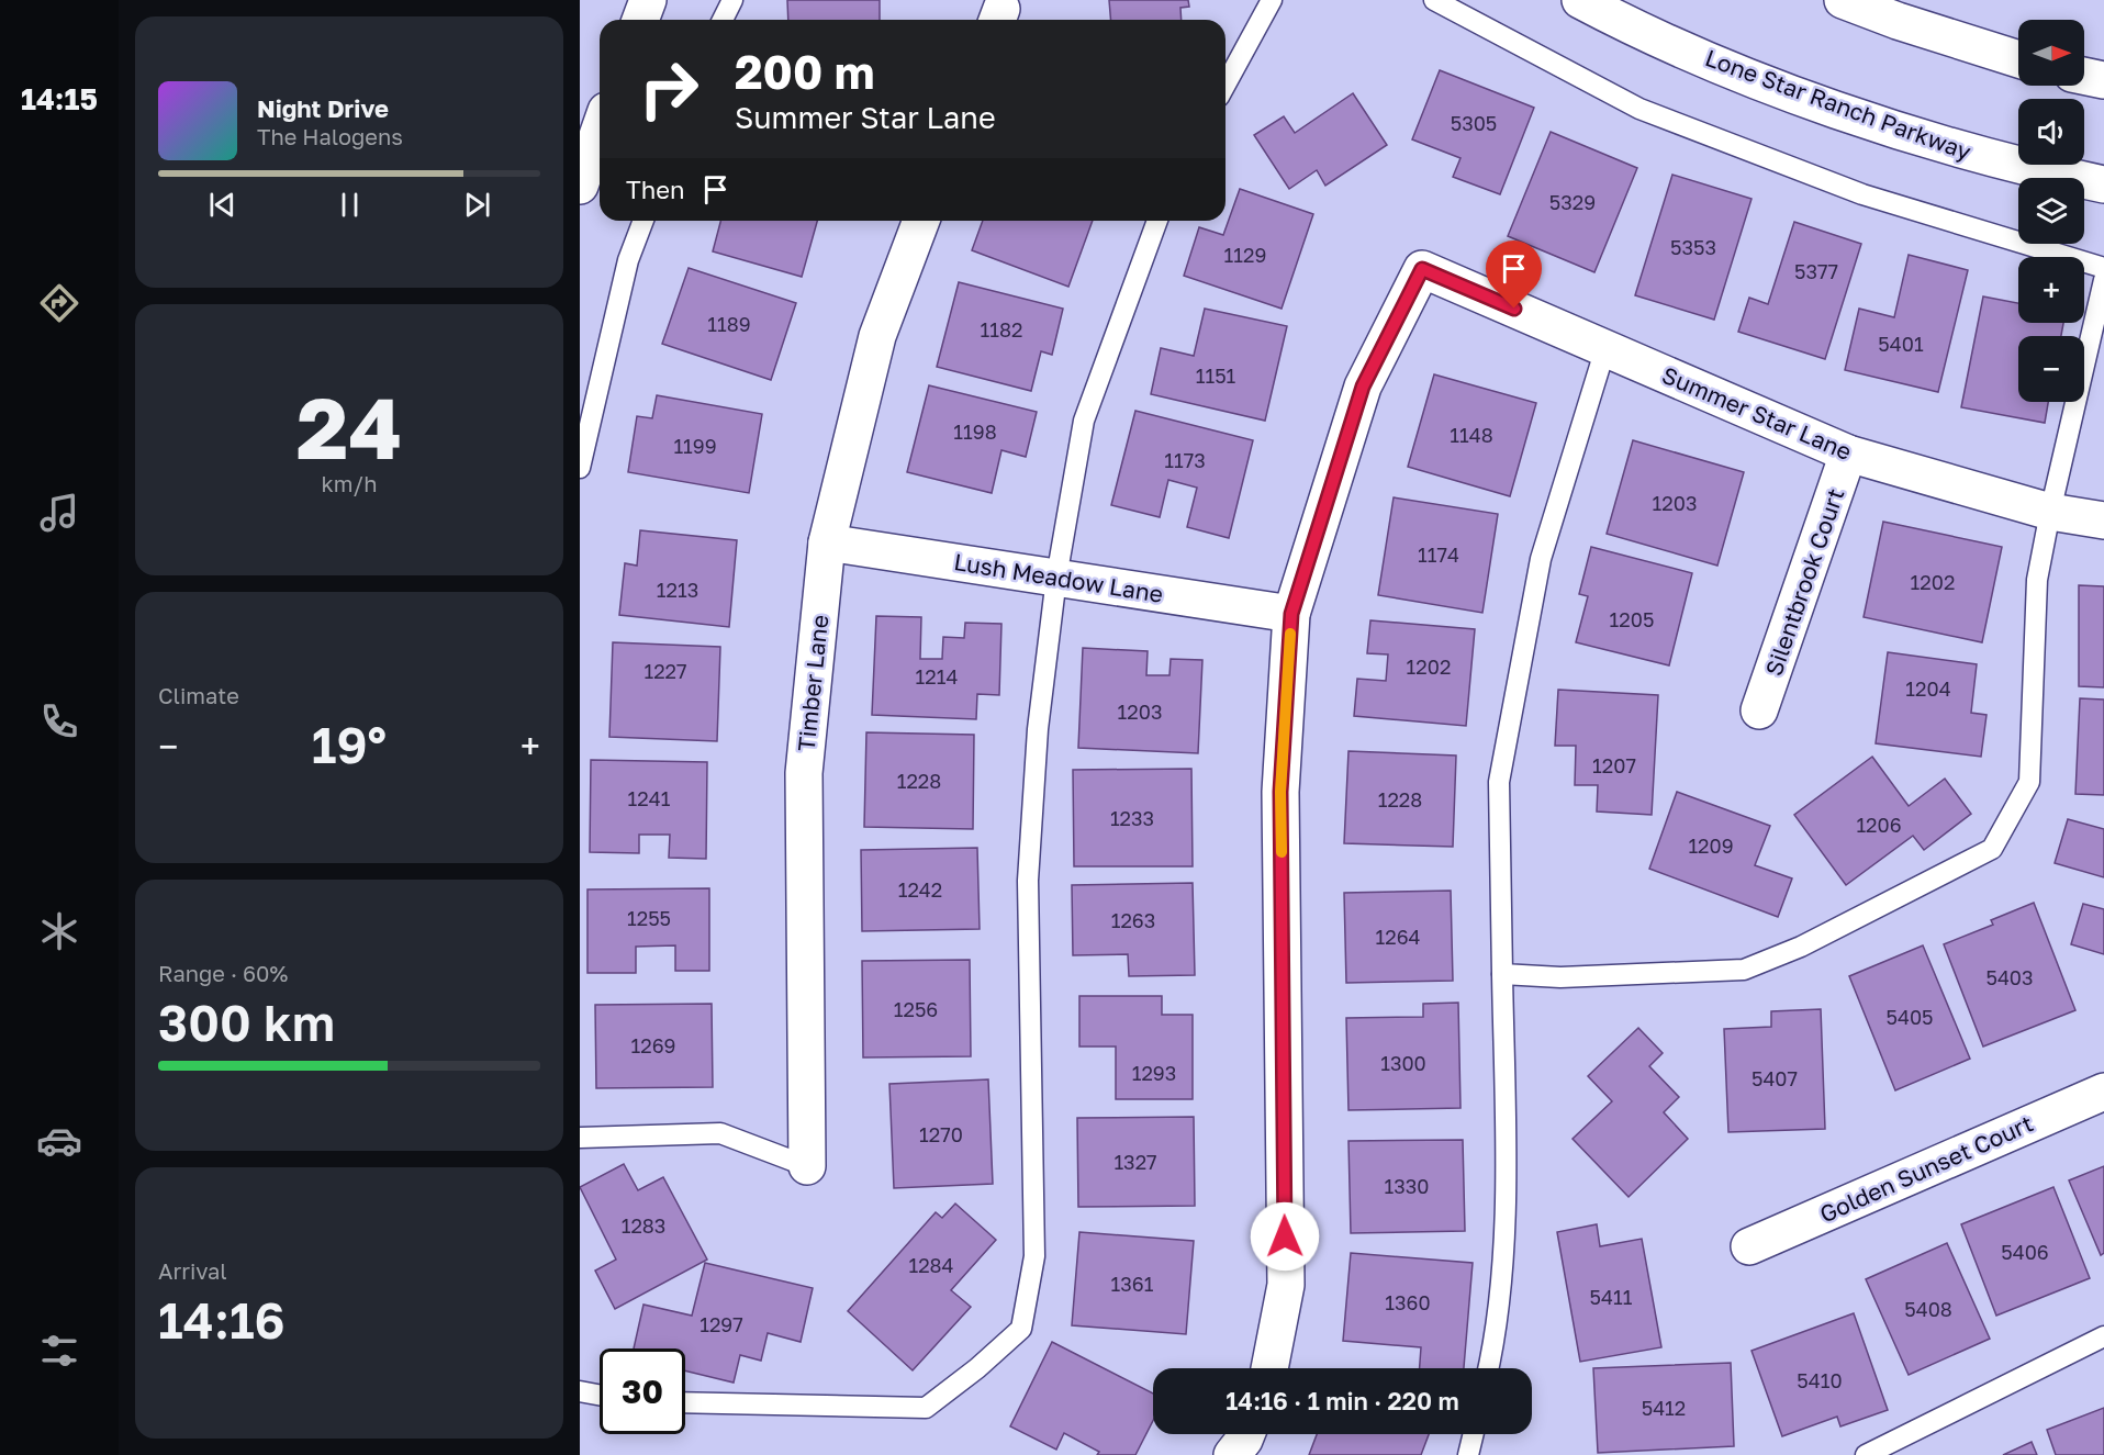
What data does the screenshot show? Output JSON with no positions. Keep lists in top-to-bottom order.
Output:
{
  "streets": {
    "street": [
      "Lone Star Ranch Parkway",
      "Summer Star Lane",
      "Lush Meadow Lane",
      "Silentbrook Court",
      "Timber Lane",
      "Golden Sunset Court"
    ]
  },
  "crossings": [
    ["Summer Star Lane", "Lush Meadow Lane"],
    ["Summer Star Lane", "Silentbrook Court"],
    ["Lush Meadow Lane", "Timber Lane"]
  ],
  "house_numbers": [
    "5305",
    "5329",
    "5353",
    "1129",
    "5377",
    "1189",
    "1182",
    "5401",
    "1151",
    "1198",
    "1148",
    "1199",
    "1173",
    "1203",
    "1174",
    "1202",
    "1213",
    "1205",
    "1202",
    "1227",
    "1214",
    "1204",
    "1203",
    "1207",
    "1228",
    "1241",
    "1228",
    "1233",
    "1206",
    "1209",
    "1242",
    "1255",
    "1263",
    "1264",
    "5403",
    "1256",
    "5405",
    "1269",
    "1300",
    "1293",
    "5407",
    "1270",
    "1327",
    "1330",
    "1283",
    "5406",
    "1284",
    "1361",
    "5411",
    "1360",
    "5408",
    "1297",
    "5410",
    "5412"
  ],
  "north": "right",
  "page": {
    "tabs": "14:15",
    "map_buttons": ["+", "−"],
    "turn": ["200 m", "Summer Star Lane"],
    "song": ["Night Drive", "The Halogens"],
    "then": "Then",
    "tile": [
      ["24", "km/h"],
      "Climate",
      ["Range · 60%", "300 km"],
      ["Arrival", "14:16"]
    ],
    "heat": ["−", "19°", "+"],
    "limit": "30",
    "trip": "14:16 · 1 min · 220 m"
  }
}
